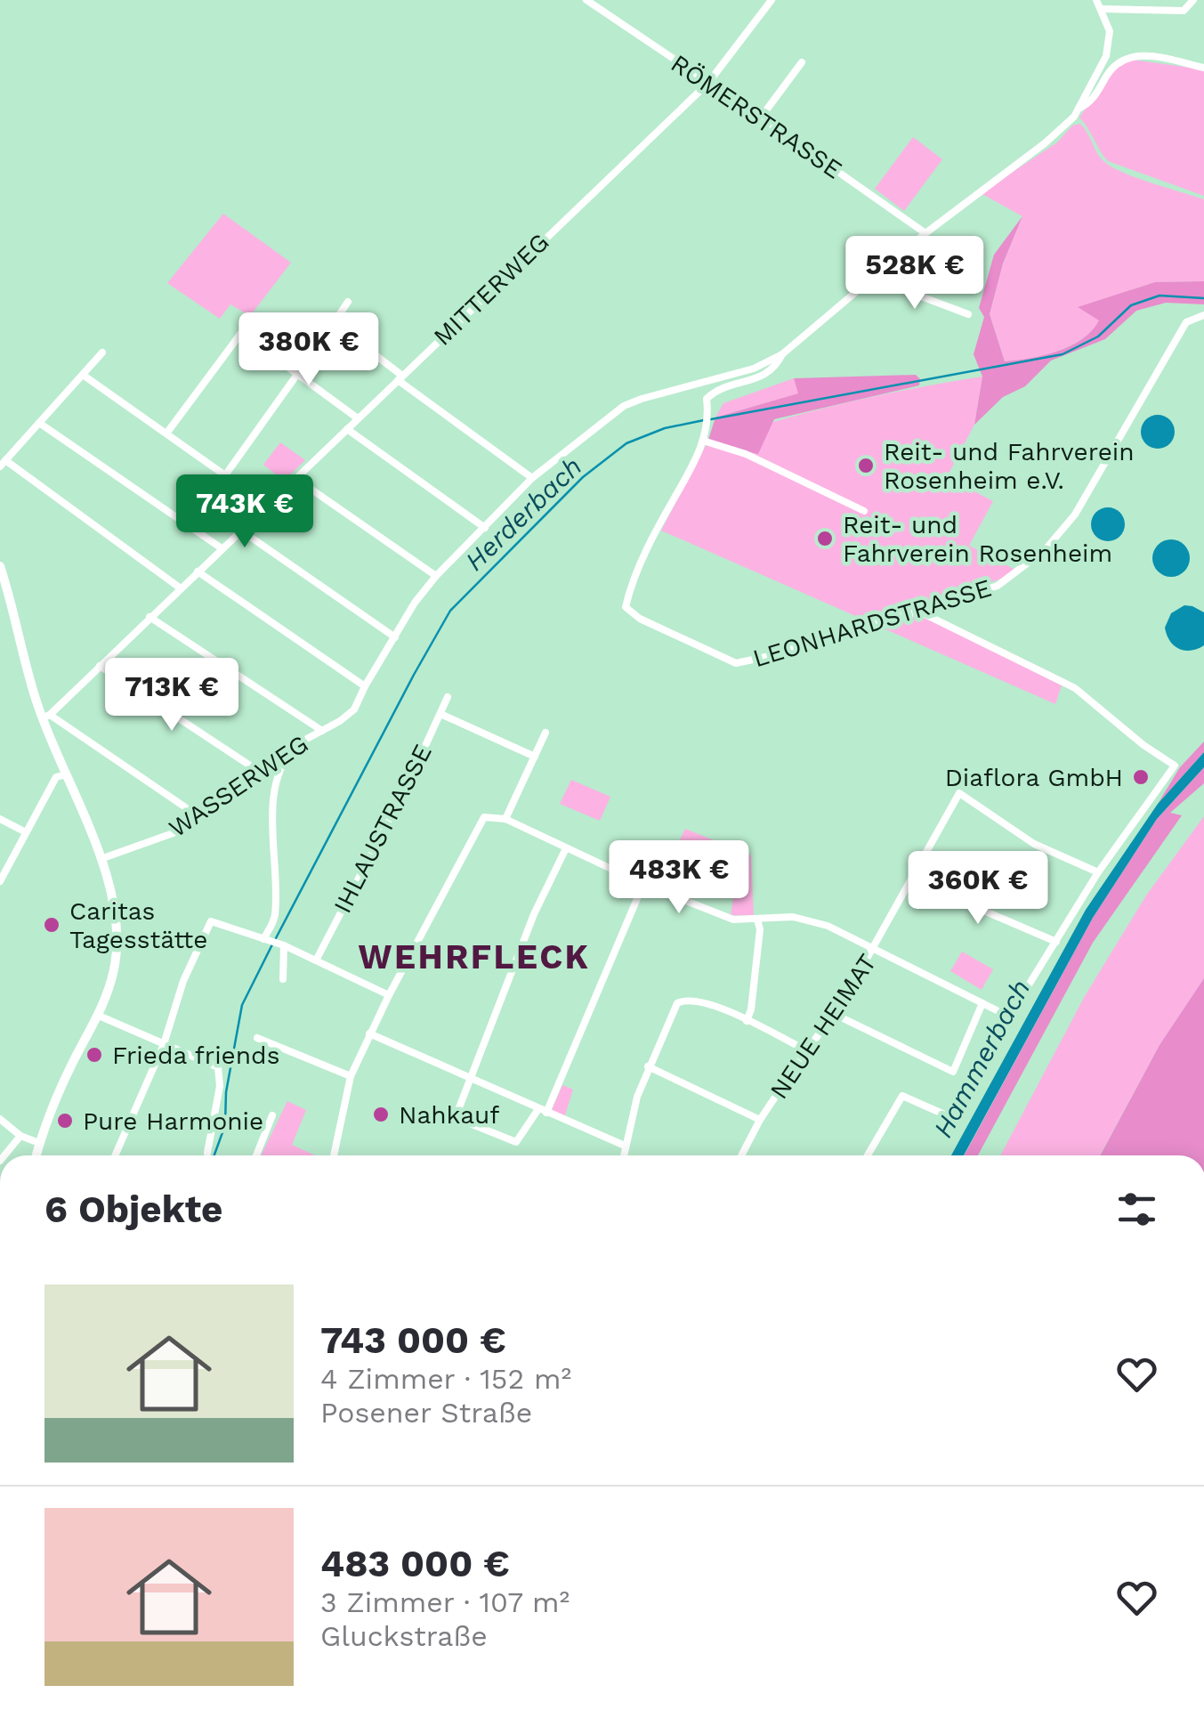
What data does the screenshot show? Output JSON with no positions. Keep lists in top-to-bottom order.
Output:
{
  "streets": {
    "street": [
      "RÖMERSTRASSE",
      "MITTERWEG",
      "LEONHARDSTRASSE",
      "WASSERWEG",
      "IHLAUSTRASSE",
      "NEUE HEIMAT"
    ]
  },
  "crossings": [
    ["RÖMERSTRASSE", "MITTERWEG"]
  ],
  "districts": ["WEHRFLECK"],
  "water": ["Herderbach", "Hammerbach"],
  "places": [
    "Reit- und Fahrverein Rosenheim e.V.",
    "Reit- und Fahrverein Rosenheim",
    "Diaflora GmbH",
    "Caritas Tagesstätte",
    "Frieda friends",
    "Nahkauf",
    "Pure Harmonie"
  ],
  "page": {
    "price": [
      "528K €",
      "380K €",
      "743K €",
      "713K €",
      "483K €",
      "360K €"
    ],
    "heading": "6 Objekte",
    "list": [
      {
        "name": "743 000 €",
        "note": "4 Zimmer · 152 m² · Posener Straße"
      },
      {
        "name": "483 000 €",
        "note": "3 Zimmer · 107 m² · Gluckstraße"
      }
    ]
  }
}
